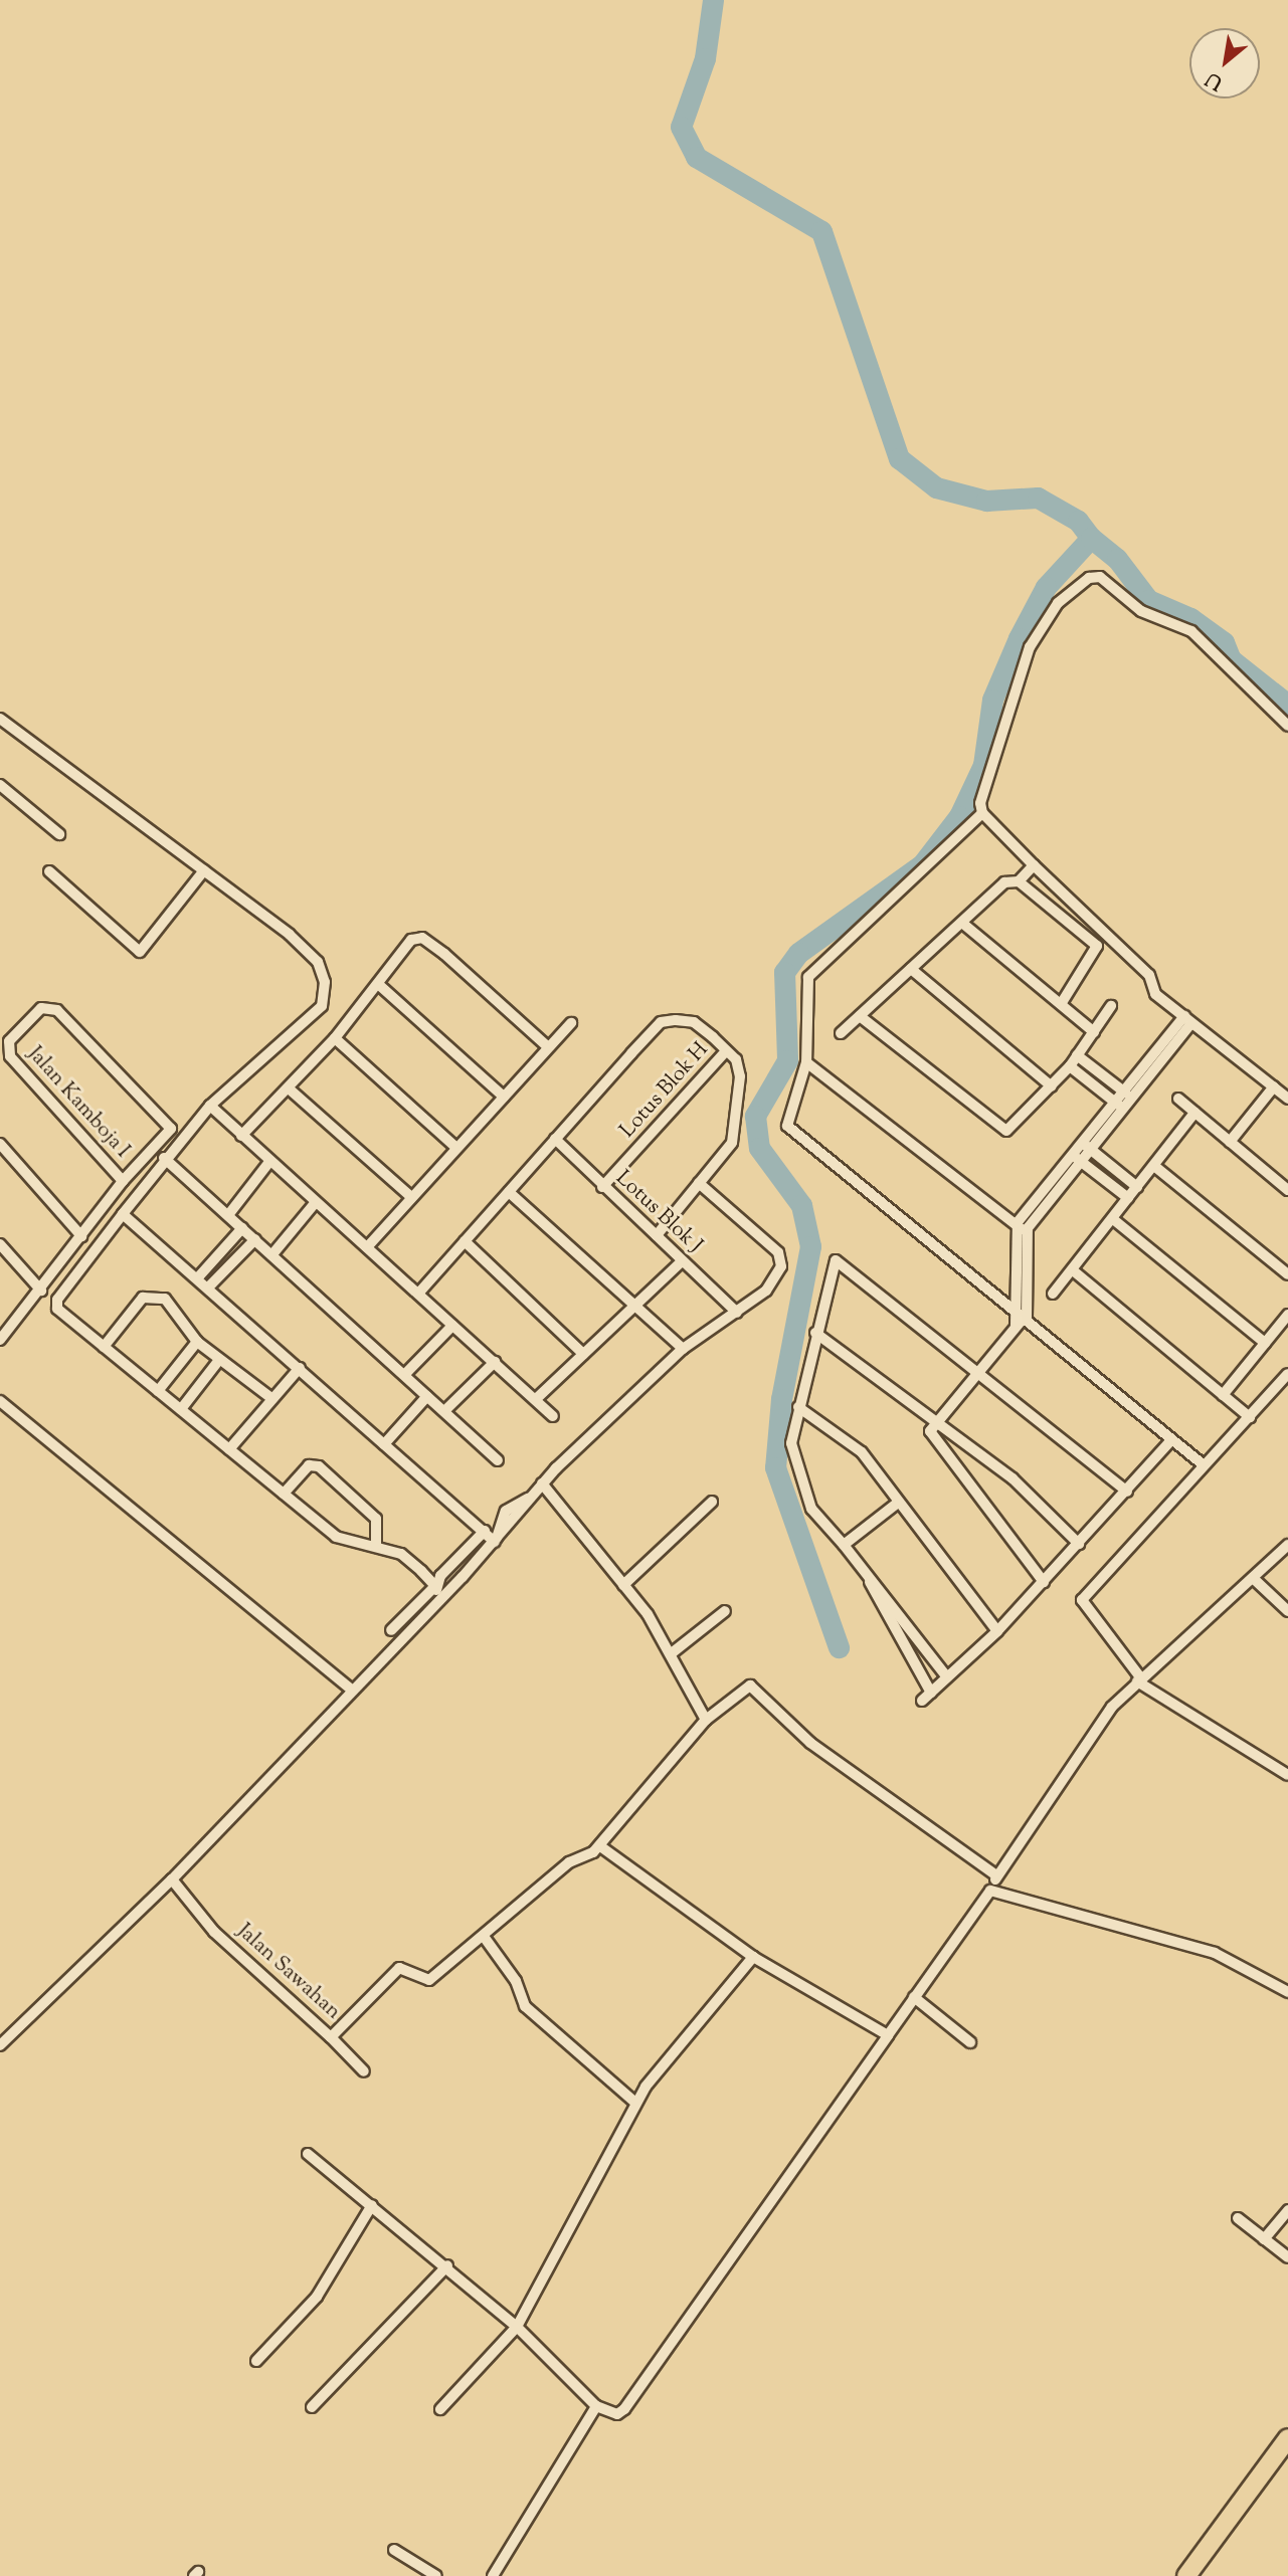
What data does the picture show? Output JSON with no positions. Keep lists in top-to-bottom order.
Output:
{
  "streets": {
    "street": [
      "Lotus Blok H",
      "Jalan Kamboja I",
      "Lotus Blok J",
      "Jalan Sawahan"
    ]
  },
  "crossings": [
    ["Lotus Blok H", "Lotus Blok J"]
  ],
  "north": "bottom left"
}
